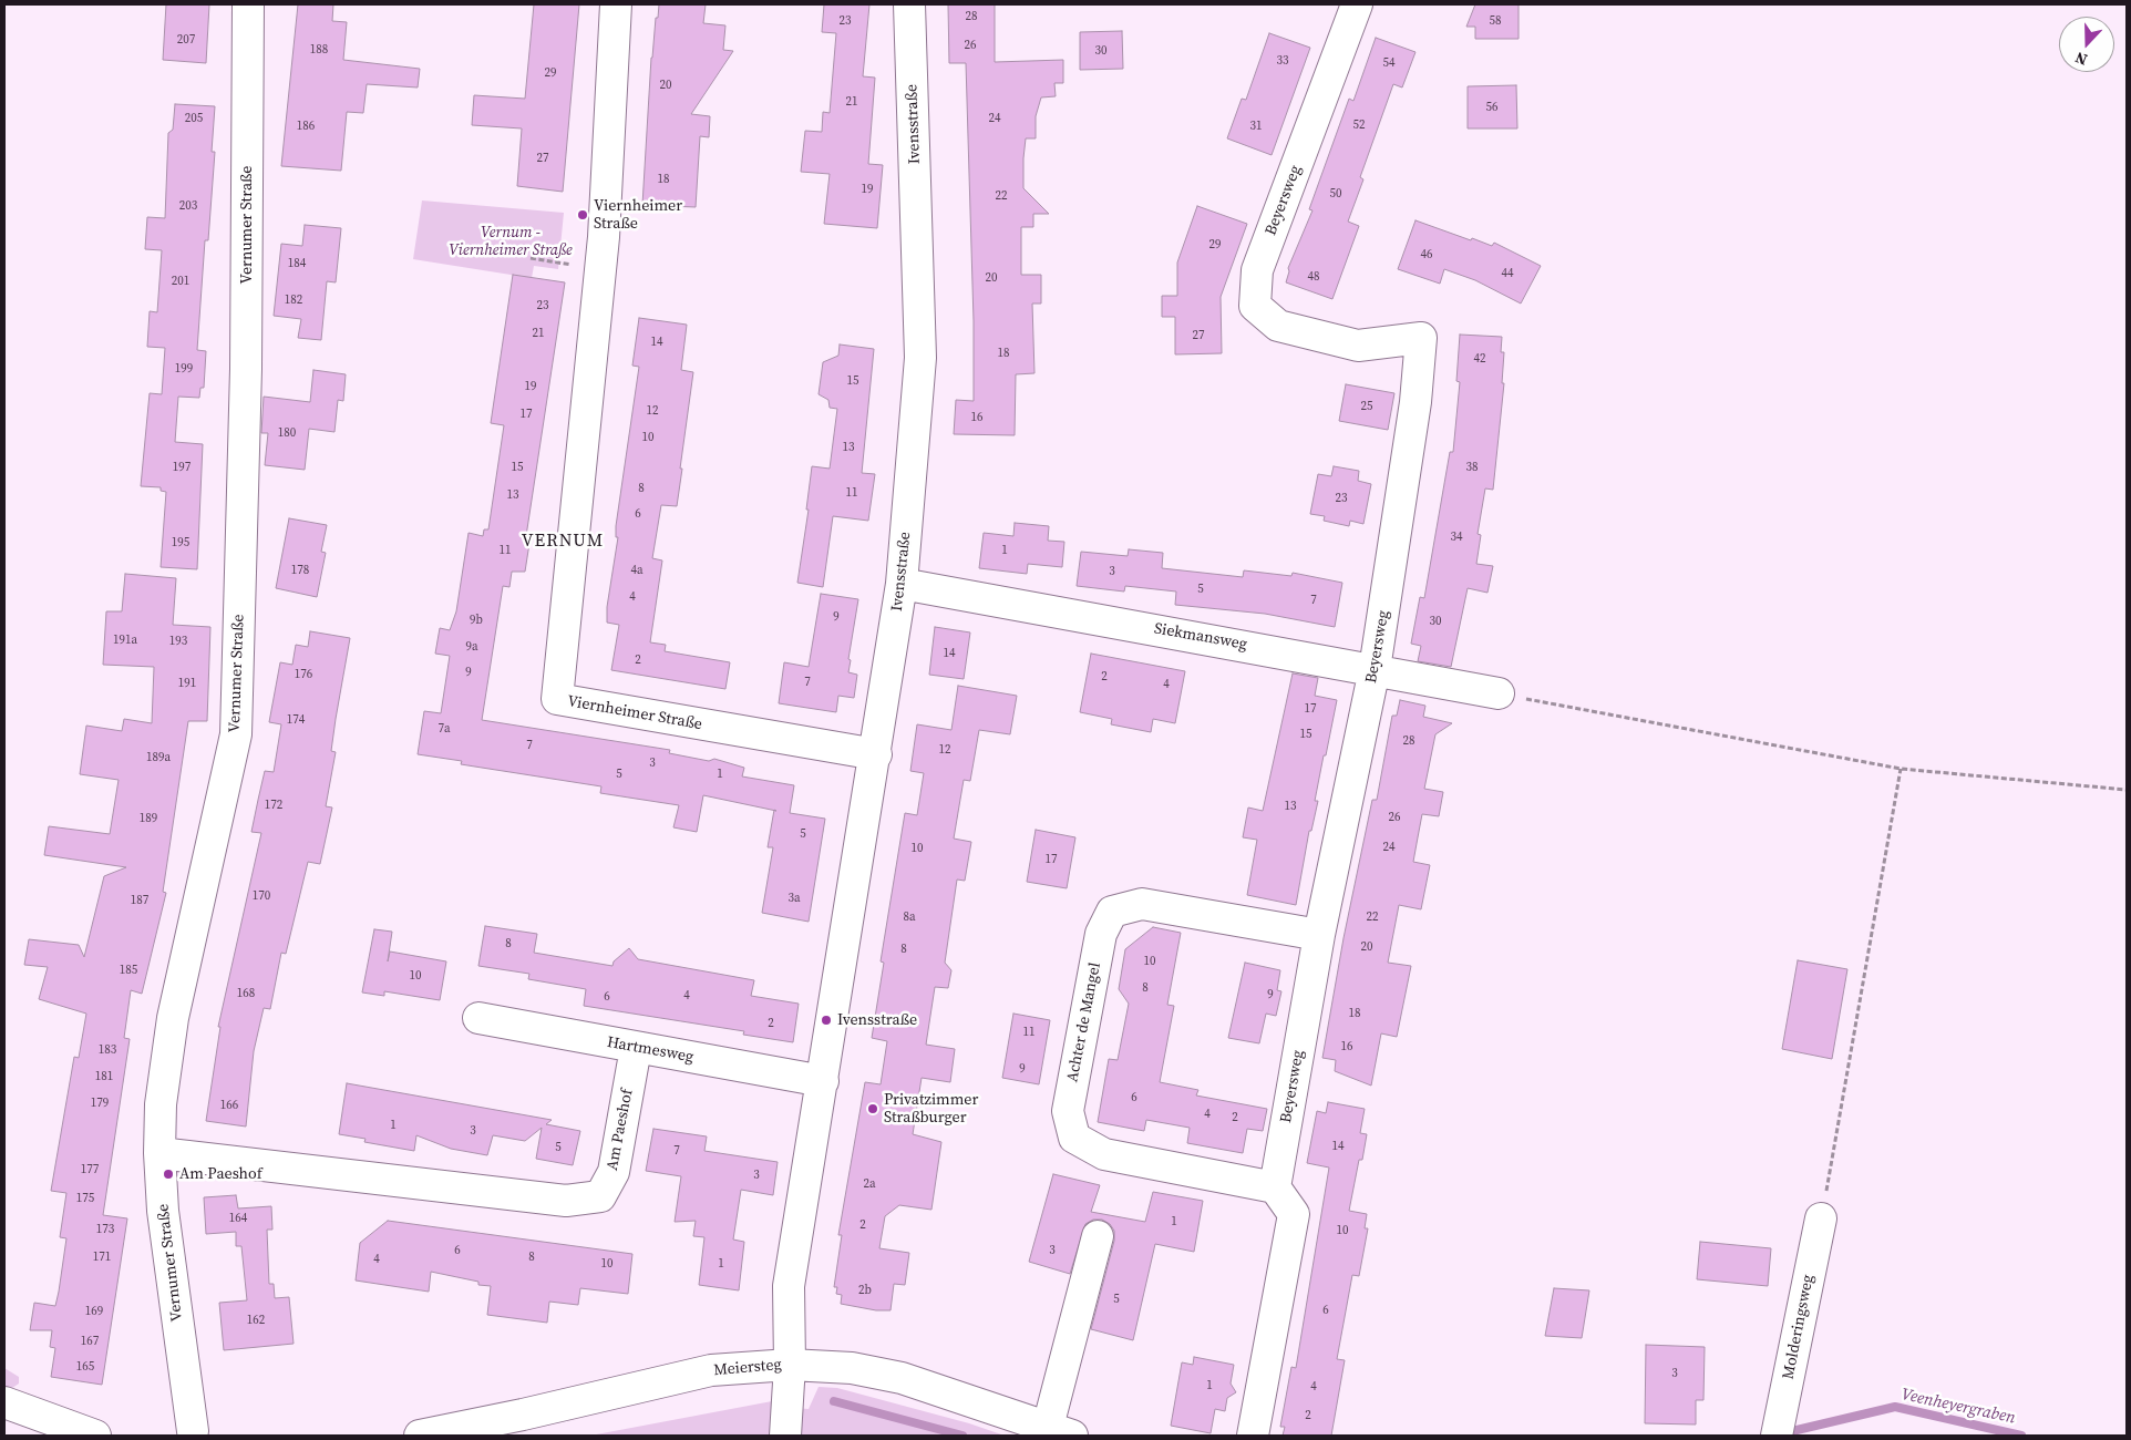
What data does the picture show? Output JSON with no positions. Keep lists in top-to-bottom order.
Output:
{
  "streets": {
    "street": [
      "Ivensstraße",
      "Beyersweg",
      "Vernumer Straße",
      "Siekmansweg",
      "Viernheimer Straße",
      "Achter de Mangel",
      "Hartmesweg",
      "Am Paeshof",
      "Molderingsweg",
      "Meiersteg"
    ]
  },
  "crossings": [
    ["Ivensstraße", "Siekmansweg"],
    ["Ivensstraße", "Viernheimer Straße"],
    ["Ivensstraße", "Hartmesweg"],
    ["Ivensstraße", "Meiersteg"],
    ["Beyersweg", "Siekmansweg"],
    ["Beyersweg", "Achter de Mangel"],
    ["Vernumer Straße", "Am Paeshof"],
    ["Hartmesweg", "Am Paeshof"]
  ],
  "districts": ["VERNUM"],
  "water": ["Veenheyergraben"],
  "parks": ["Vernum - Viernheimer Straße"],
  "places": [
    "Viernheimer Straße",
    "Ivensstraße",
    "Privatzimmer Straßburger",
    "Am Paeshof"
  ],
  "house_numbers": [
    "28",
    "23",
    "58",
    "207",
    "26",
    "188",
    "30",
    "33",
    "54",
    "29",
    "20",
    "21",
    "56",
    "205",
    "24",
    "52",
    "186",
    "31",
    "27",
    "18",
    "19",
    "50",
    "22",
    "203",
    "29",
    "46",
    "184",
    "44",
    "48",
    "20",
    "201",
    "182",
    "23",
    "21",
    "27",
    "14",
    "18",
    "42",
    "199",
    "15",
    "19",
    "25",
    "12",
    "17",
    "16",
    "180",
    "10",
    "13",
    "197",
    "15",
    "38",
    "8",
    "11",
    "13",
    "23",
    "6",
    "34",
    "195",
    "11",
    "1",
    "178",
    "4a",
    "3",
    "5",
    "4",
    "7",
    "9",
    "9b",
    "30",
    "191a",
    "193",
    "9a",
    "14",
    "2",
    "9",
    "176",
    "2",
    "7",
    "191",
    "4",
    "17",
    "174",
    "7a",
    "15",
    "28",
    "7",
    "12",
    "189a",
    "3",
    "5",
    "1",
    "172",
    "13",
    "26",
    "189",
    "5",
    "24",
    "10",
    "17",
    "170",
    "3a",
    "187",
    "8a",
    "22",
    "8",
    "20",
    "8",
    "10",
    "185",
    "10",
    "8",
    "168",
    "9",
    "4",
    "6",
    "18",
    "2",
    "11",
    "16",
    "183",
    "9",
    "181",
    "6",
    "179",
    "166",
    "4",
    "2",
    "1",
    "3",
    "14",
    "5",
    "7",
    "177",
    "3",
    "2a",
    "175",
    "164",
    "1",
    "2",
    "173",
    "10",
    "6",
    "3",
    "171",
    "8",
    "4",
    "10",
    "1",
    "2b",
    "5",
    "6",
    "169",
    "162",
    "167",
    "165",
    "3",
    "1",
    "4",
    "2"
  ],
  "north": "bottom"
}
